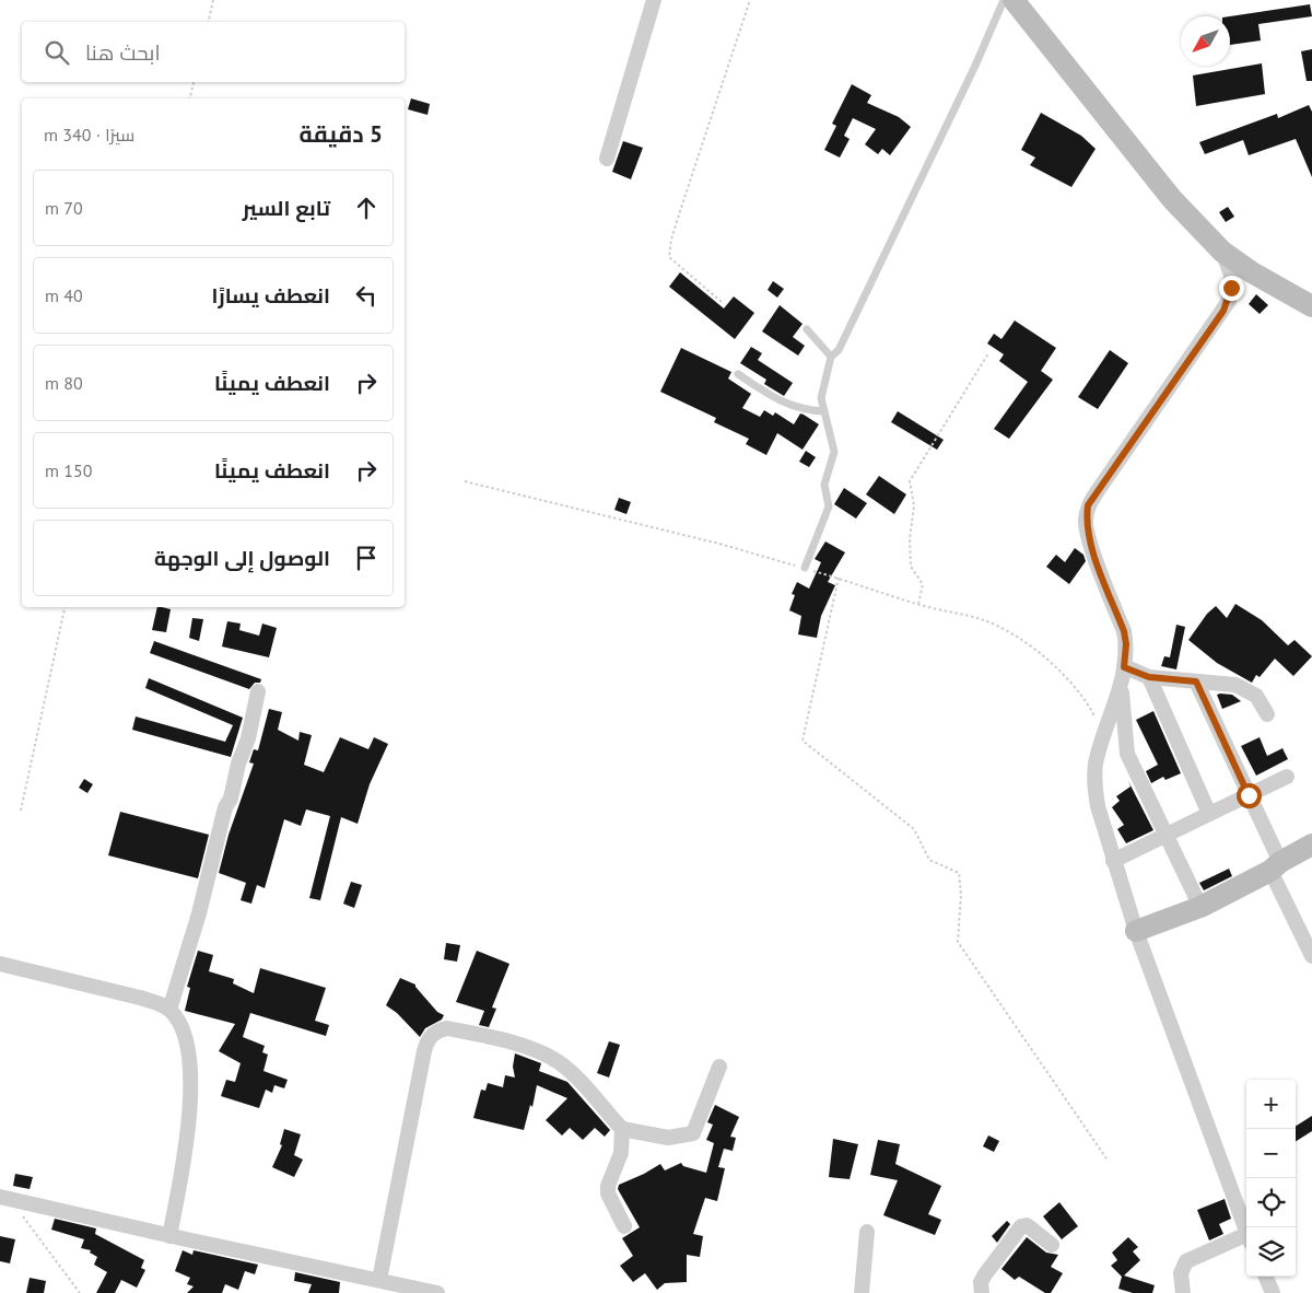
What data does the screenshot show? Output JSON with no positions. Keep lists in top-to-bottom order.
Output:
{
  "north": "bottom left",
  "page": {
    "search": "ابحث هنا",
    "heading": ["5 دقيقة", "سيرًا · 340 m"],
    "list": [
      ["تابع السير", "70 m"],
      ["انعطف يسارًا", "40 m"],
      ["انعطف يمينًا", "80 m"],
      ["انعطف يمينًا", "150 m"],
      "الوصول إلى الوجهة"
    ],
    "map_buttons": ["+", "−"]
  }
}
